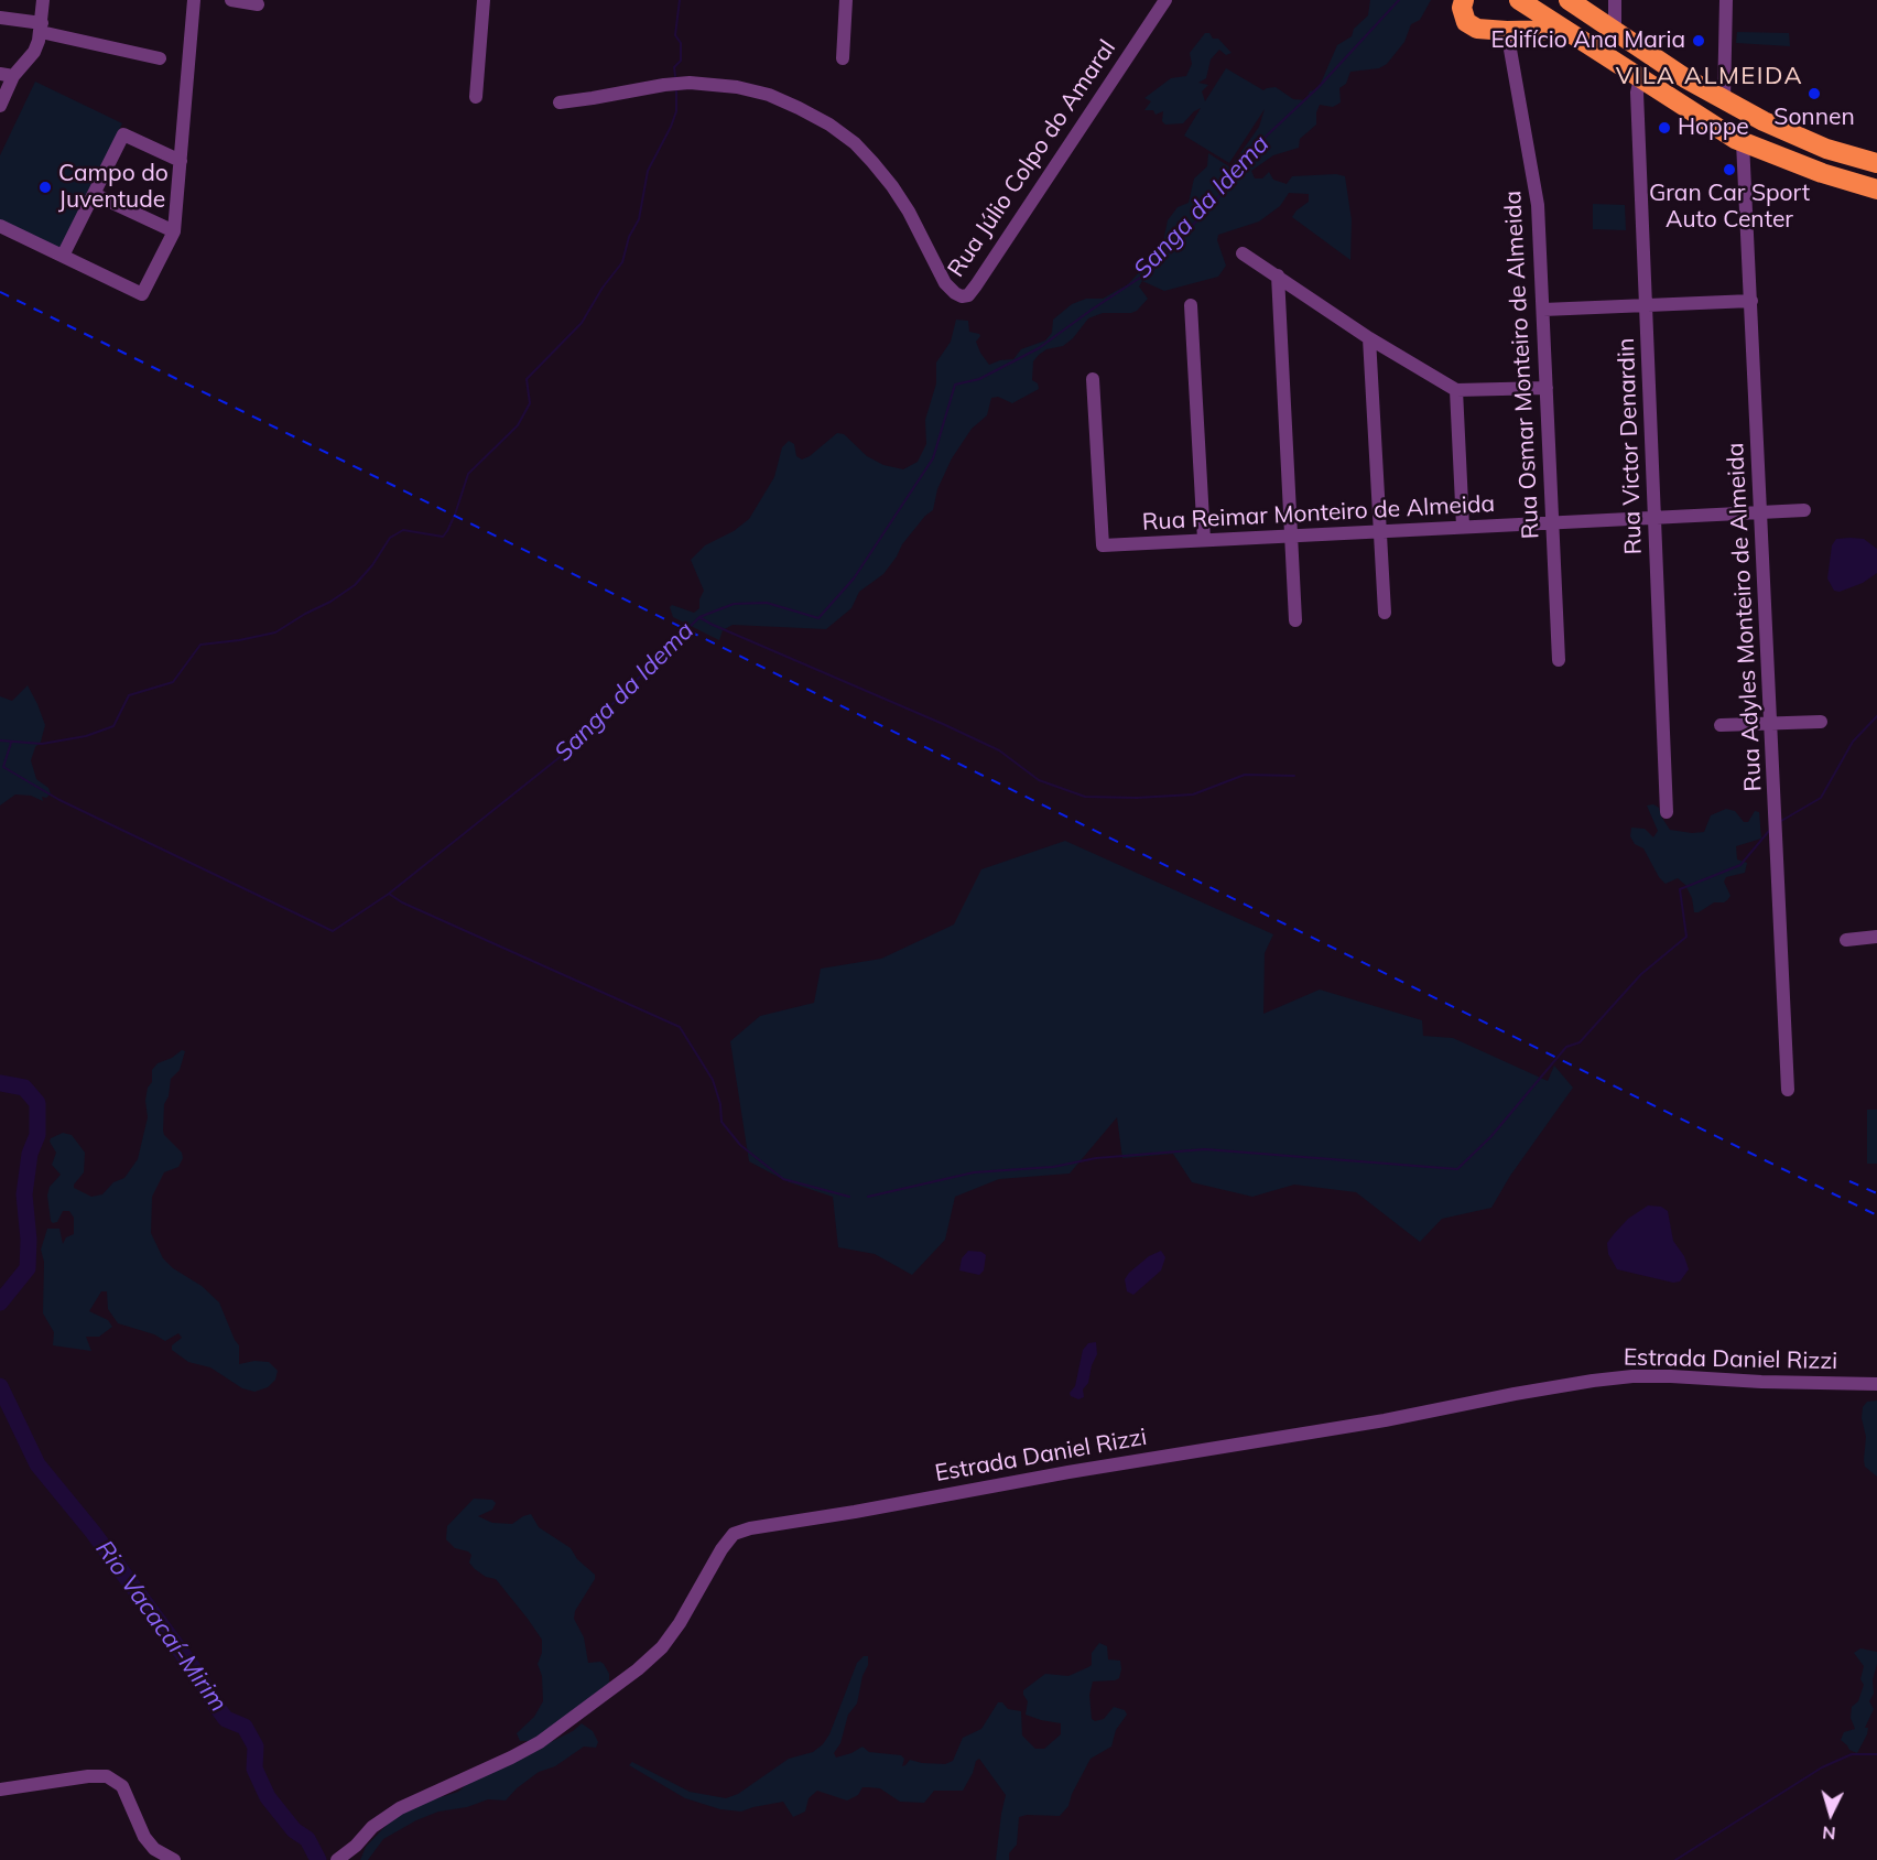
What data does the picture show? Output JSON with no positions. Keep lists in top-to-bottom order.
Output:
{
  "streets": {
    "street": [
      "Rua Júlio Colpo do Amaral",
      "Rua Osmar Monteiro de Almeida",
      "Rua Victor Denardin",
      "Rua Reimar Monteiro de Almeida",
      "Rua Adyles Monteiro de Almeida",
      "Estrada Daniel Rizzi"
    ]
  },
  "crossings": [
    ["Rua Osmar Monteiro de Almeida", "Rua Reimar Monteiro de Almeida"],
    ["Rua Victor Denardin", "Rua Reimar Monteiro de Almeida"],
    ["Rua Reimar Monteiro de Almeida", "Rua Adyles Monteiro de Almeida"]
  ],
  "districts": ["VILA ALMEIDA"],
  "water": ["Sanga da Idema", "Rio Vacacaí-Mirim"],
  "places": [
    "Edifício Ana Maria",
    "Sonnen",
    "Hoppe",
    "Gran Car Sport Auto Center",
    "Campo do Juventude"
  ],
  "north": "bottom"
}
